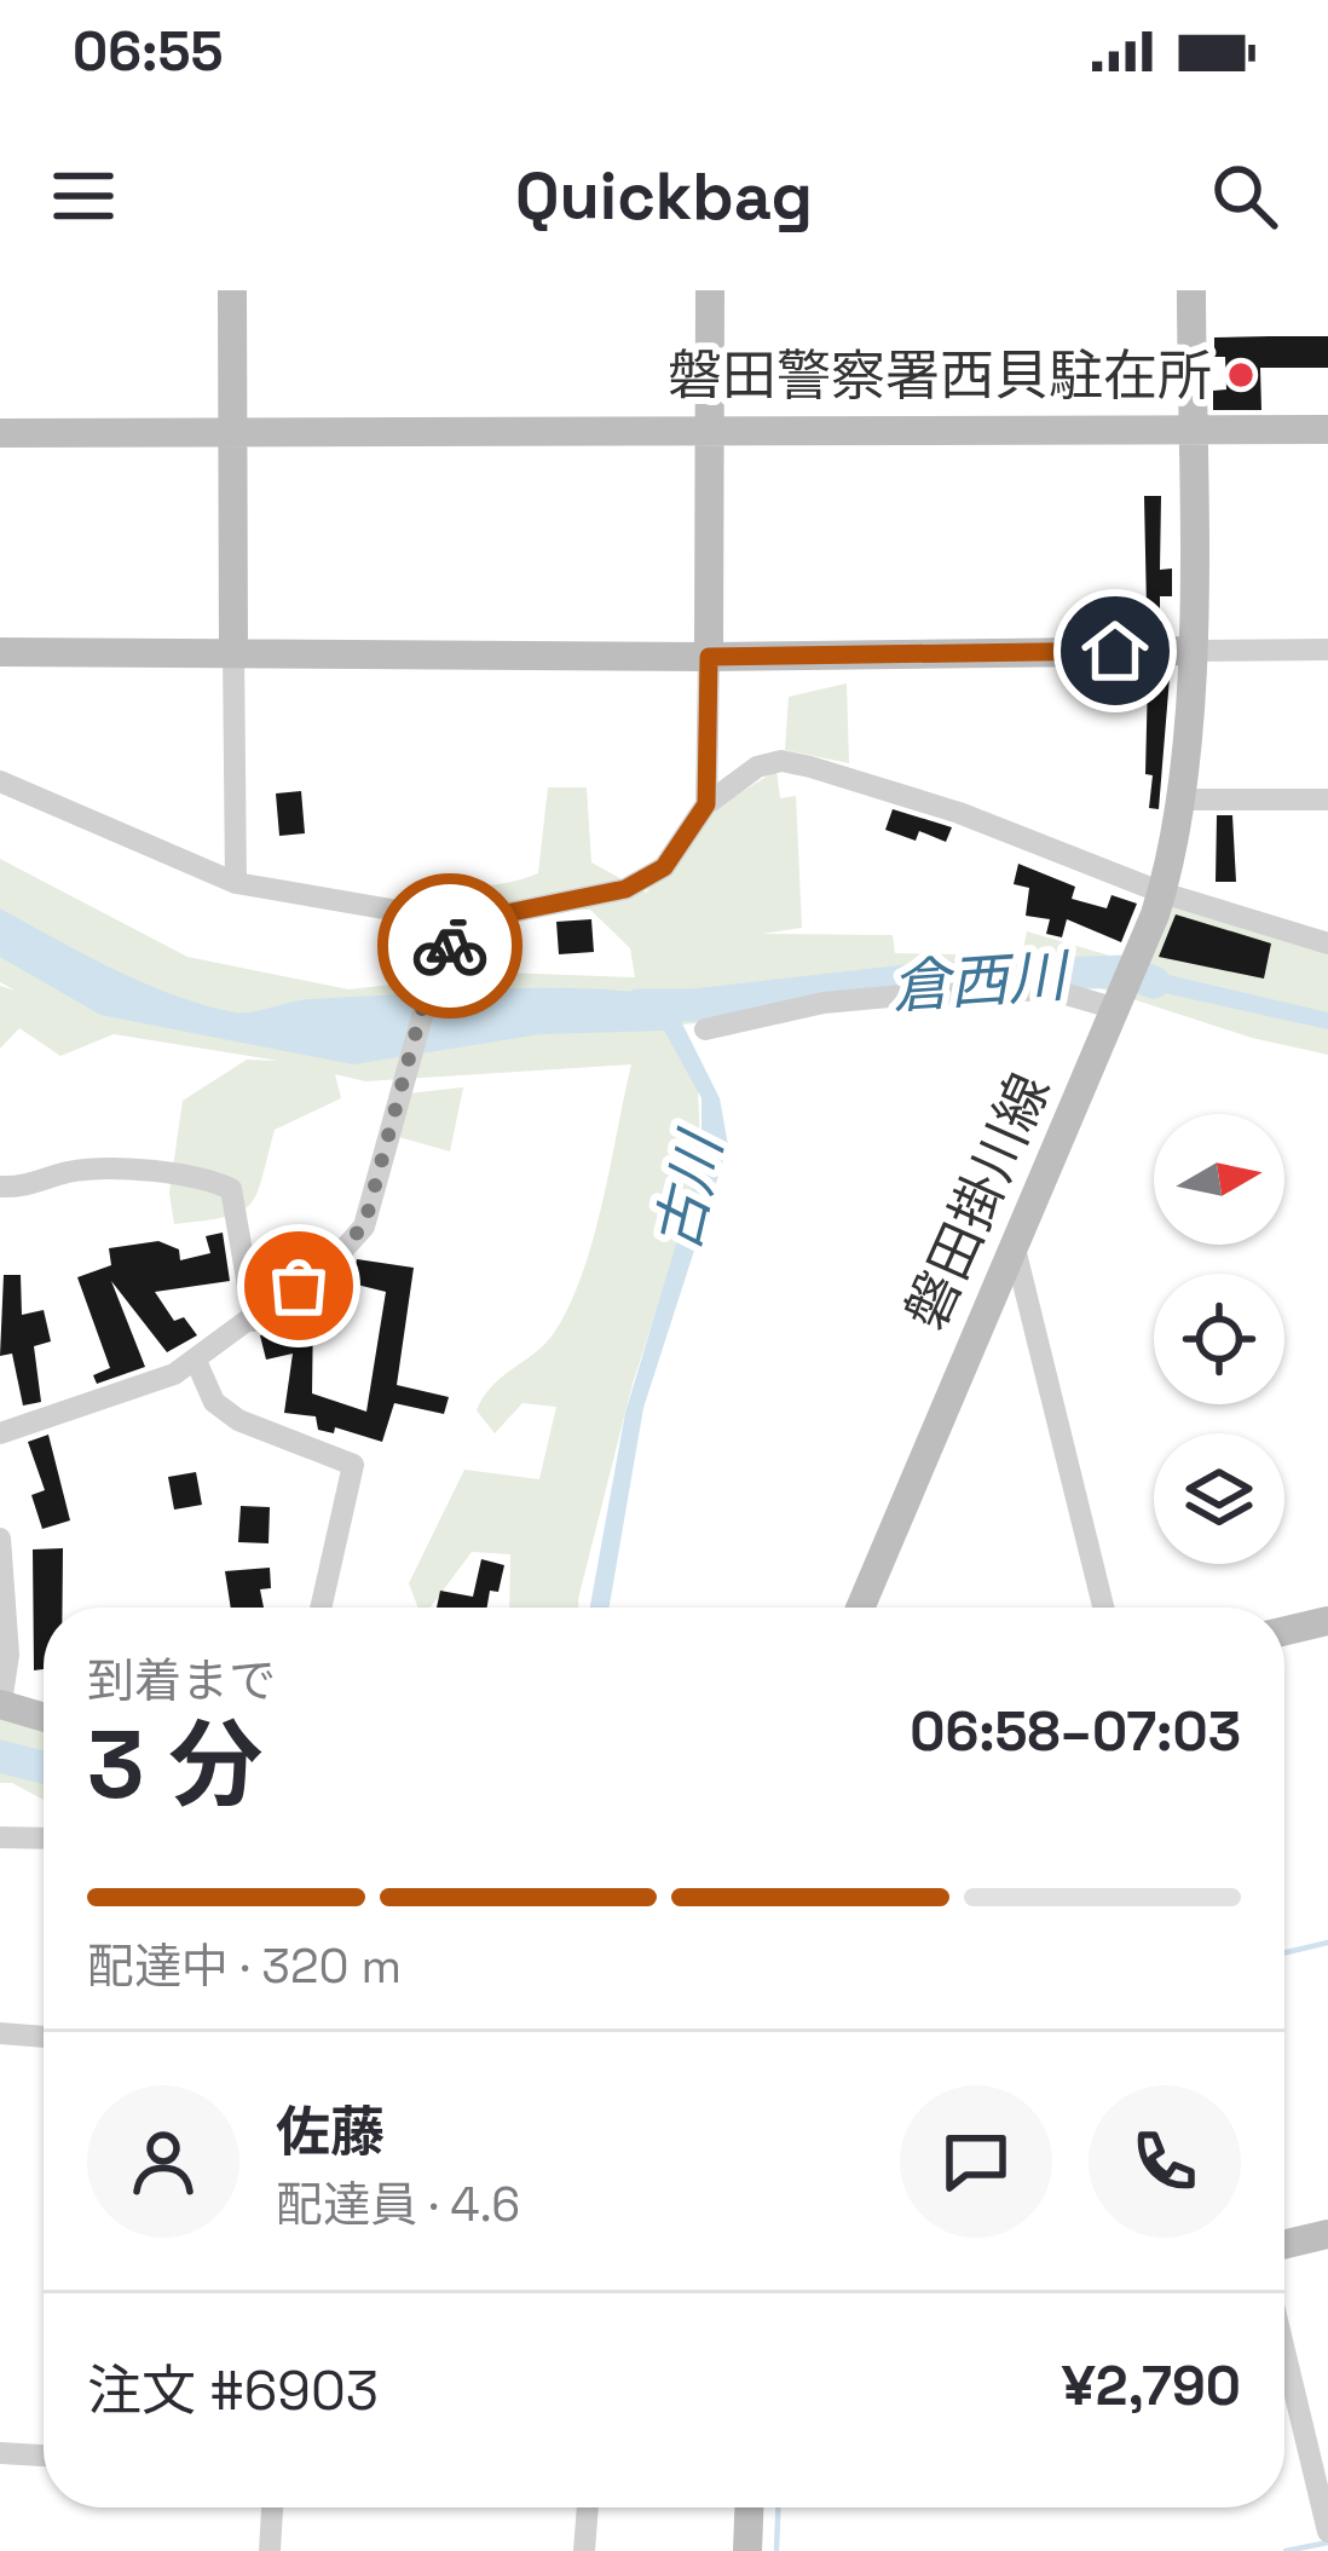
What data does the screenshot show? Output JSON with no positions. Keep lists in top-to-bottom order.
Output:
{
  "streets": {
    "street": ["磐田掛川線"]
  },
  "water": ["倉西川", "古川"],
  "places": ["磐田警察署西貝駐在所"],
  "north": "right",
  "page": {
    "status": "06:55",
    "header": "Quickbag",
    "heading": ["3 分", "到着まで", "06:58–07:03"],
    "panel": [
      "佐藤",
      "配達員 · 4.6",
      "注文 #6903",
      "¥2,790"
    ],
    "bar": "配達中 · 320 m"
  }
}
